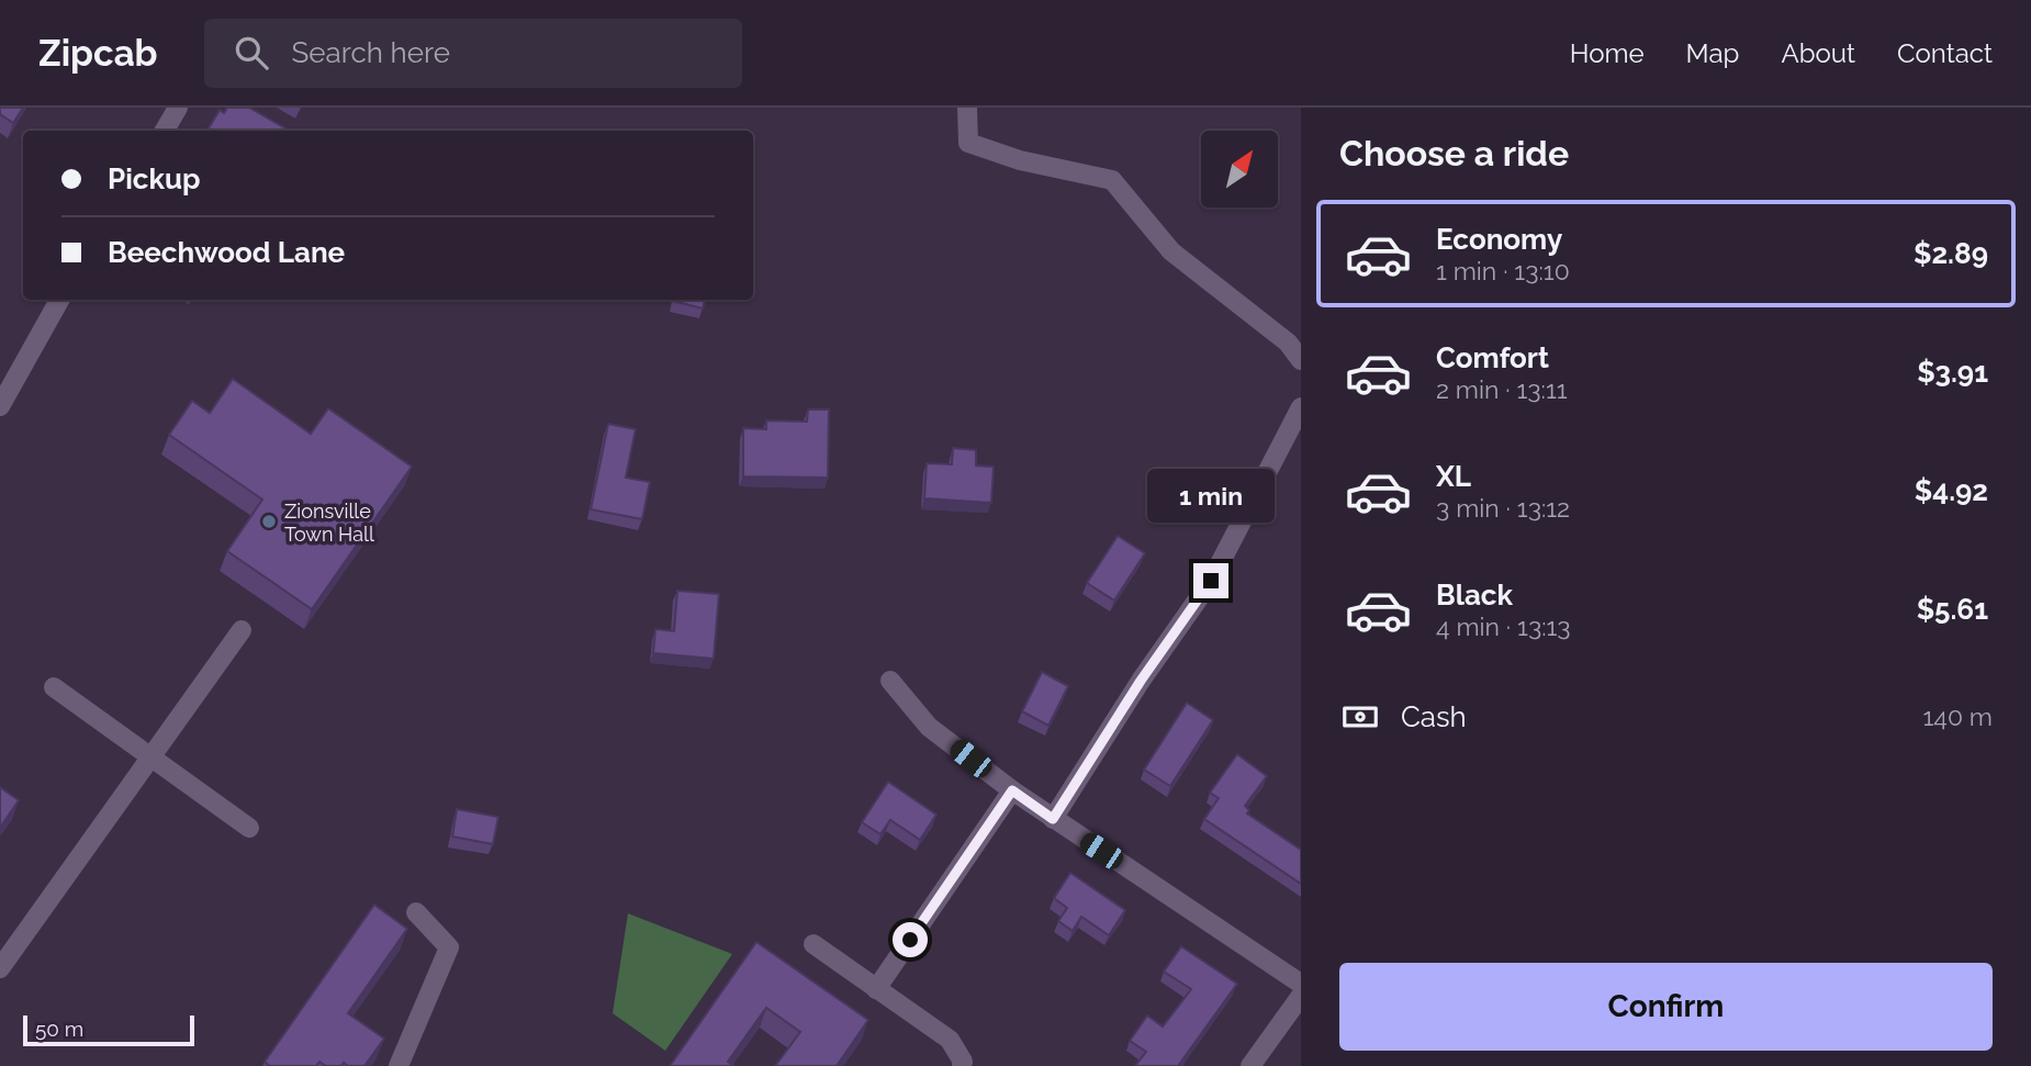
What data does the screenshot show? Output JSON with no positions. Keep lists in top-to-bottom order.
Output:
{
  "places": ["Zionsville Town Hall"],
  "scale_bar": "50 m",
  "north": "top right",
  "page": {
    "header": "Zipcab",
    "search": "Search here",
    "nav": [
      "Home",
      "Map",
      "About",
      "Contact"
    ],
    "heading": "Choose a ride",
    "banner": ["Pickup", "Beechwood Lane"],
    "list": [
      {
        "name": "Economy",
        "note": "1 min · 13:10",
        "value": "$2.89"
      },
      {
        "name": "Comfort",
        "note": "2 min · 13:11",
        "value": "$3.91"
      },
      {
        "name": "XL",
        "note": "3 min · 13:12",
        "value": "$4.92"
      },
      {
        "name": "Black",
        "note": "4 min · 13:13",
        "value": "$5.61"
      }
    ],
    "bubble": "1 min",
    "pay": ["Cash", "140 m"],
    "buttons": "Confirm",
    "scale": "50 m"
  }
}
